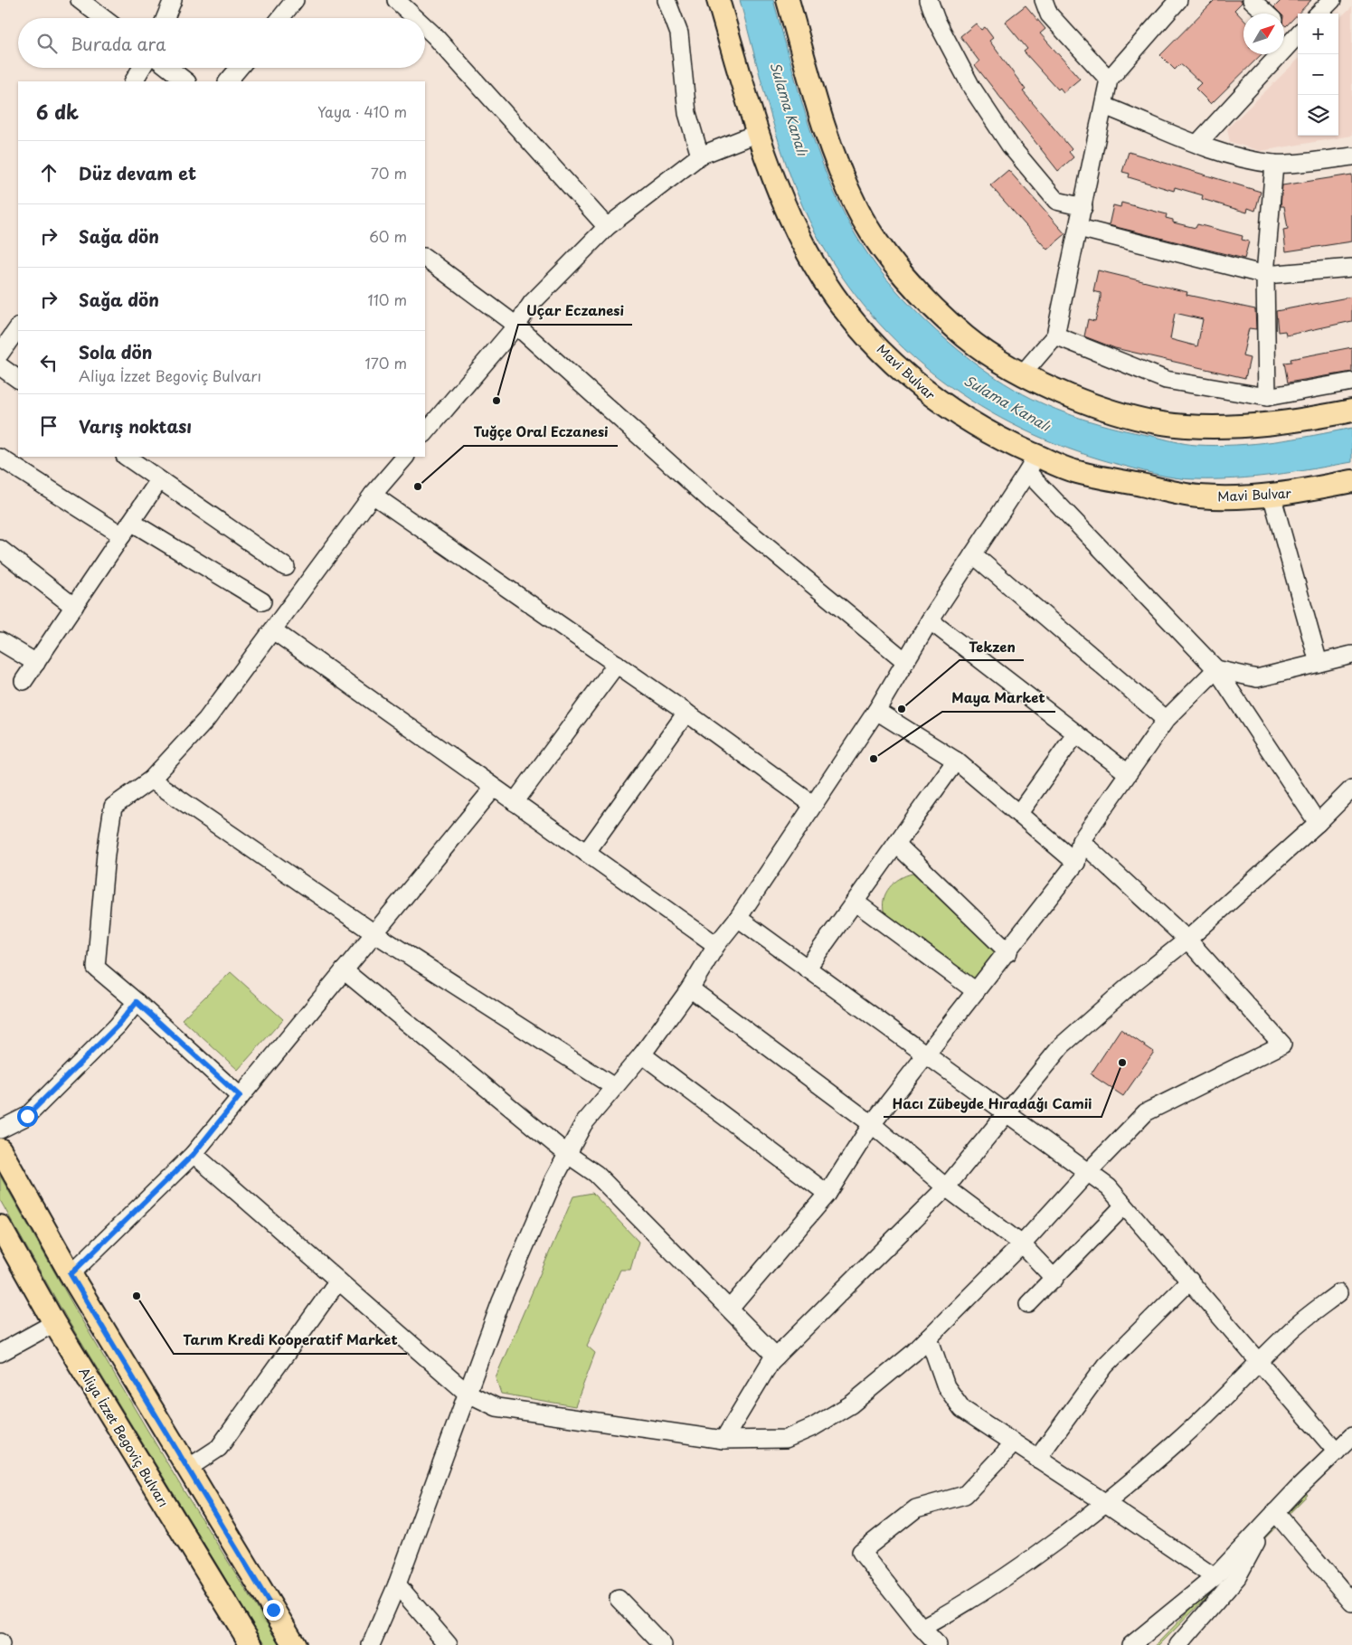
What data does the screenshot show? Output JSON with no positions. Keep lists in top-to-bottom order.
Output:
{
  "streets": {
    "main road": ["Mavi Bulvar", "Aliya İzzet Begoviç Bulvarı"]
  },
  "water": ["Sulama Kanalı"],
  "places": [
    "Uçar Eczanesi",
    "Tuğçe Oral Eczanesi",
    "Tekzen",
    "Maya Market",
    "Hacı Zübeyde Hıradağı Camii",
    "Tarım Kredi Kooperatif Market"
  ],
  "north": "top right",
  "page": {
    "map_buttons": ["+", "−"],
    "search": "Burada ara",
    "heading": ["6 dk", "Yaya · 410 m"],
    "list": [
      ["Düz devam et", "70 m"],
      ["Sağa dön", "60 m"],
      ["Sağa dön", "110 m"],
      ["Sola dön", "Aliya İzzet Begoviç Bulvarı", "170 m"],
      "Varış noktası"
    ]
  }
}
